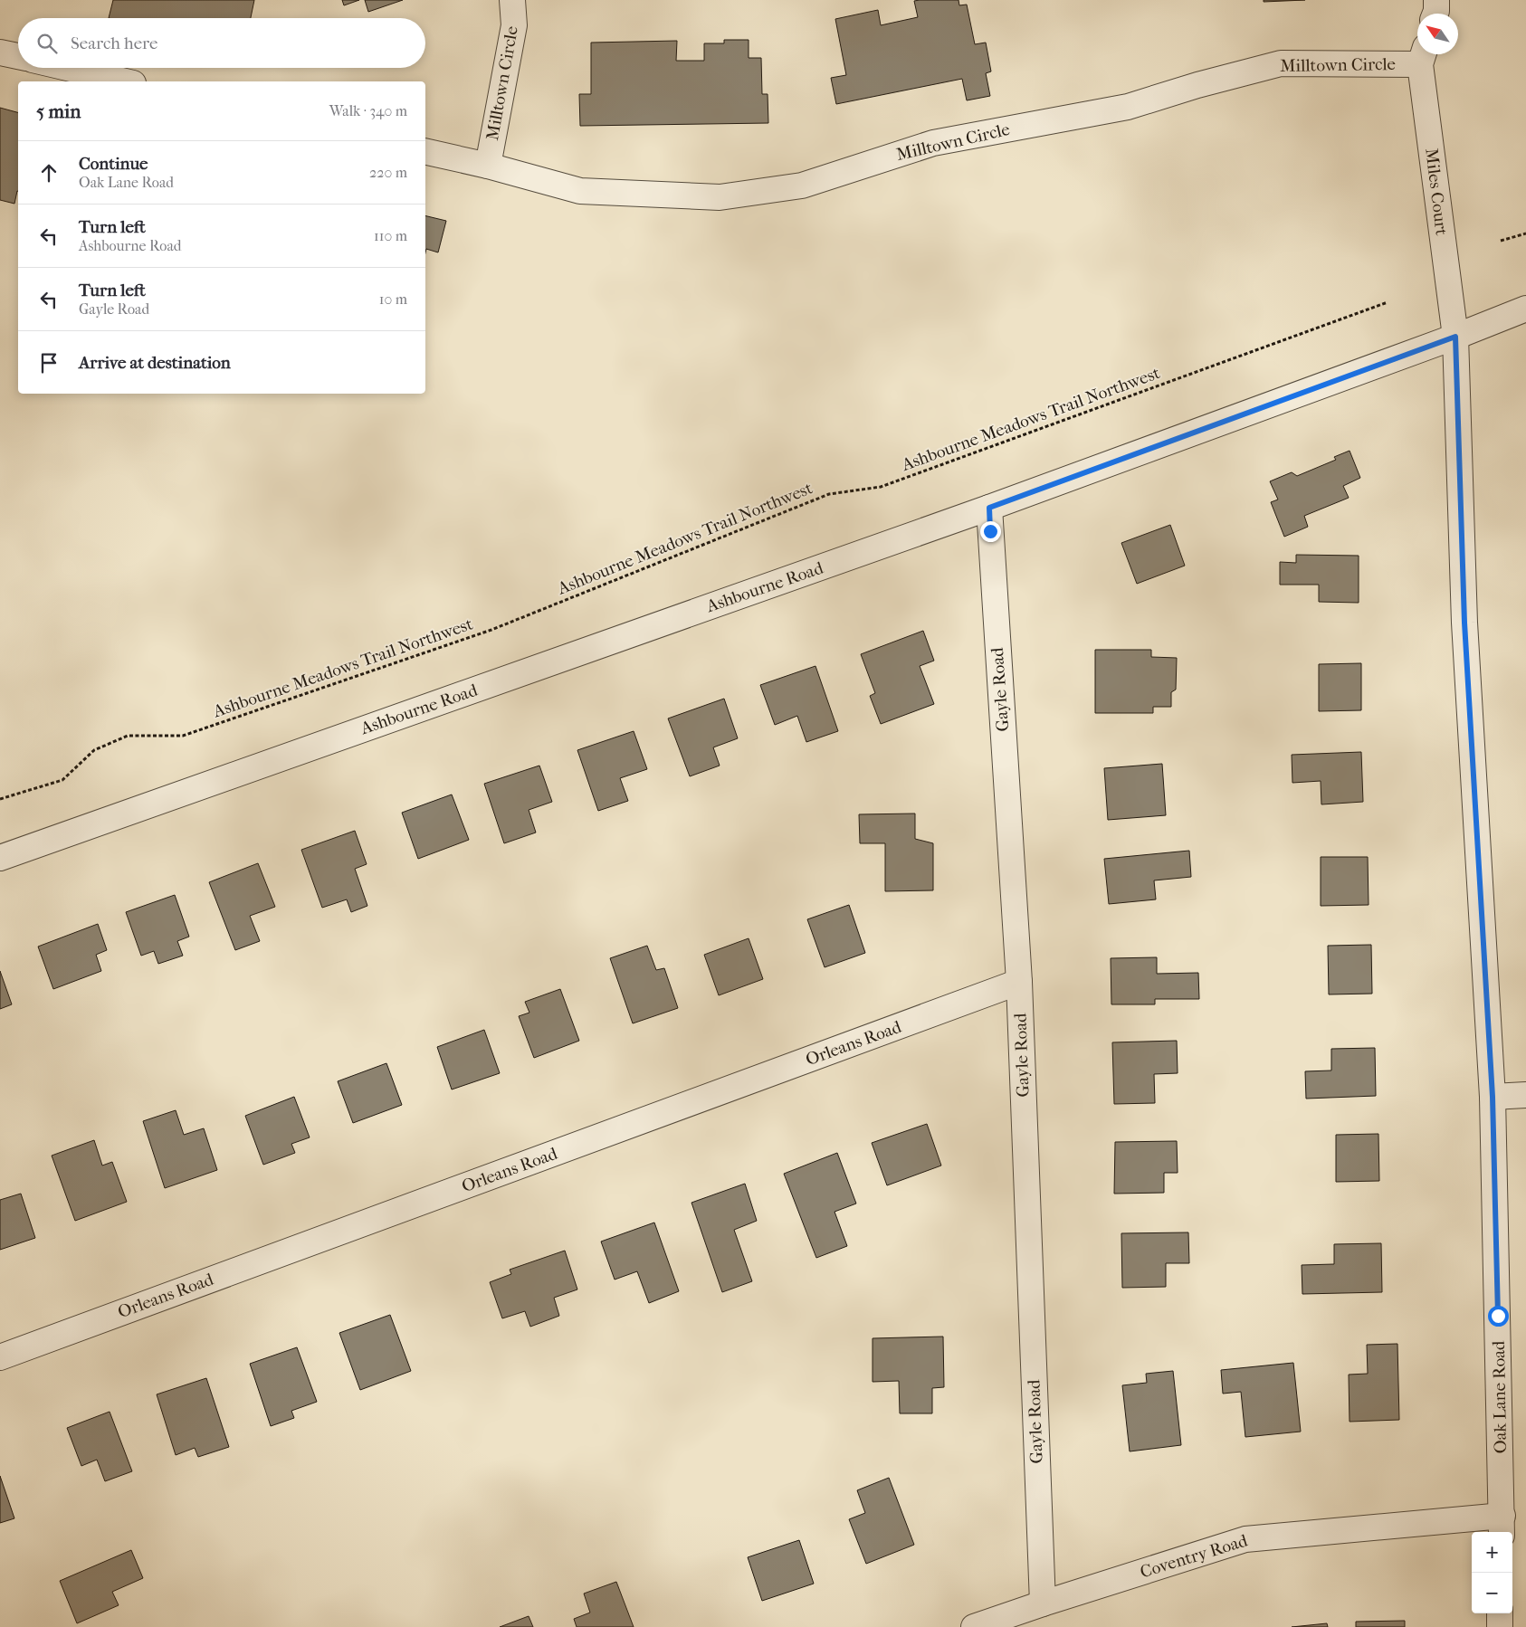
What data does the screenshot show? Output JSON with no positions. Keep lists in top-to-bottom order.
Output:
{
  "streets": {
    "street": [
      "Milltown Circle",
      "Miles Court",
      "Ashbourne Road",
      "Gayle Road",
      "Orleans Road",
      "Oak Lane Road",
      "Coventry Road"
    ],
    "path": ["Ashbourne Meadows Trail Northwest"]
  },
  "crossings": [
    ["Milltown Circle", "Miles Court"],
    ["Miles Court", "Ashbourne Road"],
    ["Miles Court", "Oak Lane Road"],
    ["Ashbourne Road", "Gayle Road"],
    ["Ashbourne Road", "Oak Lane Road"],
    ["Gayle Road", "Orleans Road"],
    ["Gayle Road", "Coventry Road"],
    ["Oak Lane Road", "Coventry Road"]
  ],
  "north": "top left",
  "page": {
    "search": "Search here",
    "heading": ["5 min", "Walk · 340 m"],
    "list": [
      ["Continue", "Oak Lane Road", "220 m"],
      ["Turn left", "Ashbourne Road", "110 m"],
      ["Turn left", "Gayle Road", "10 m"],
      "Arrive at destination"
    ],
    "map_buttons": ["+", "−"]
  }
}
